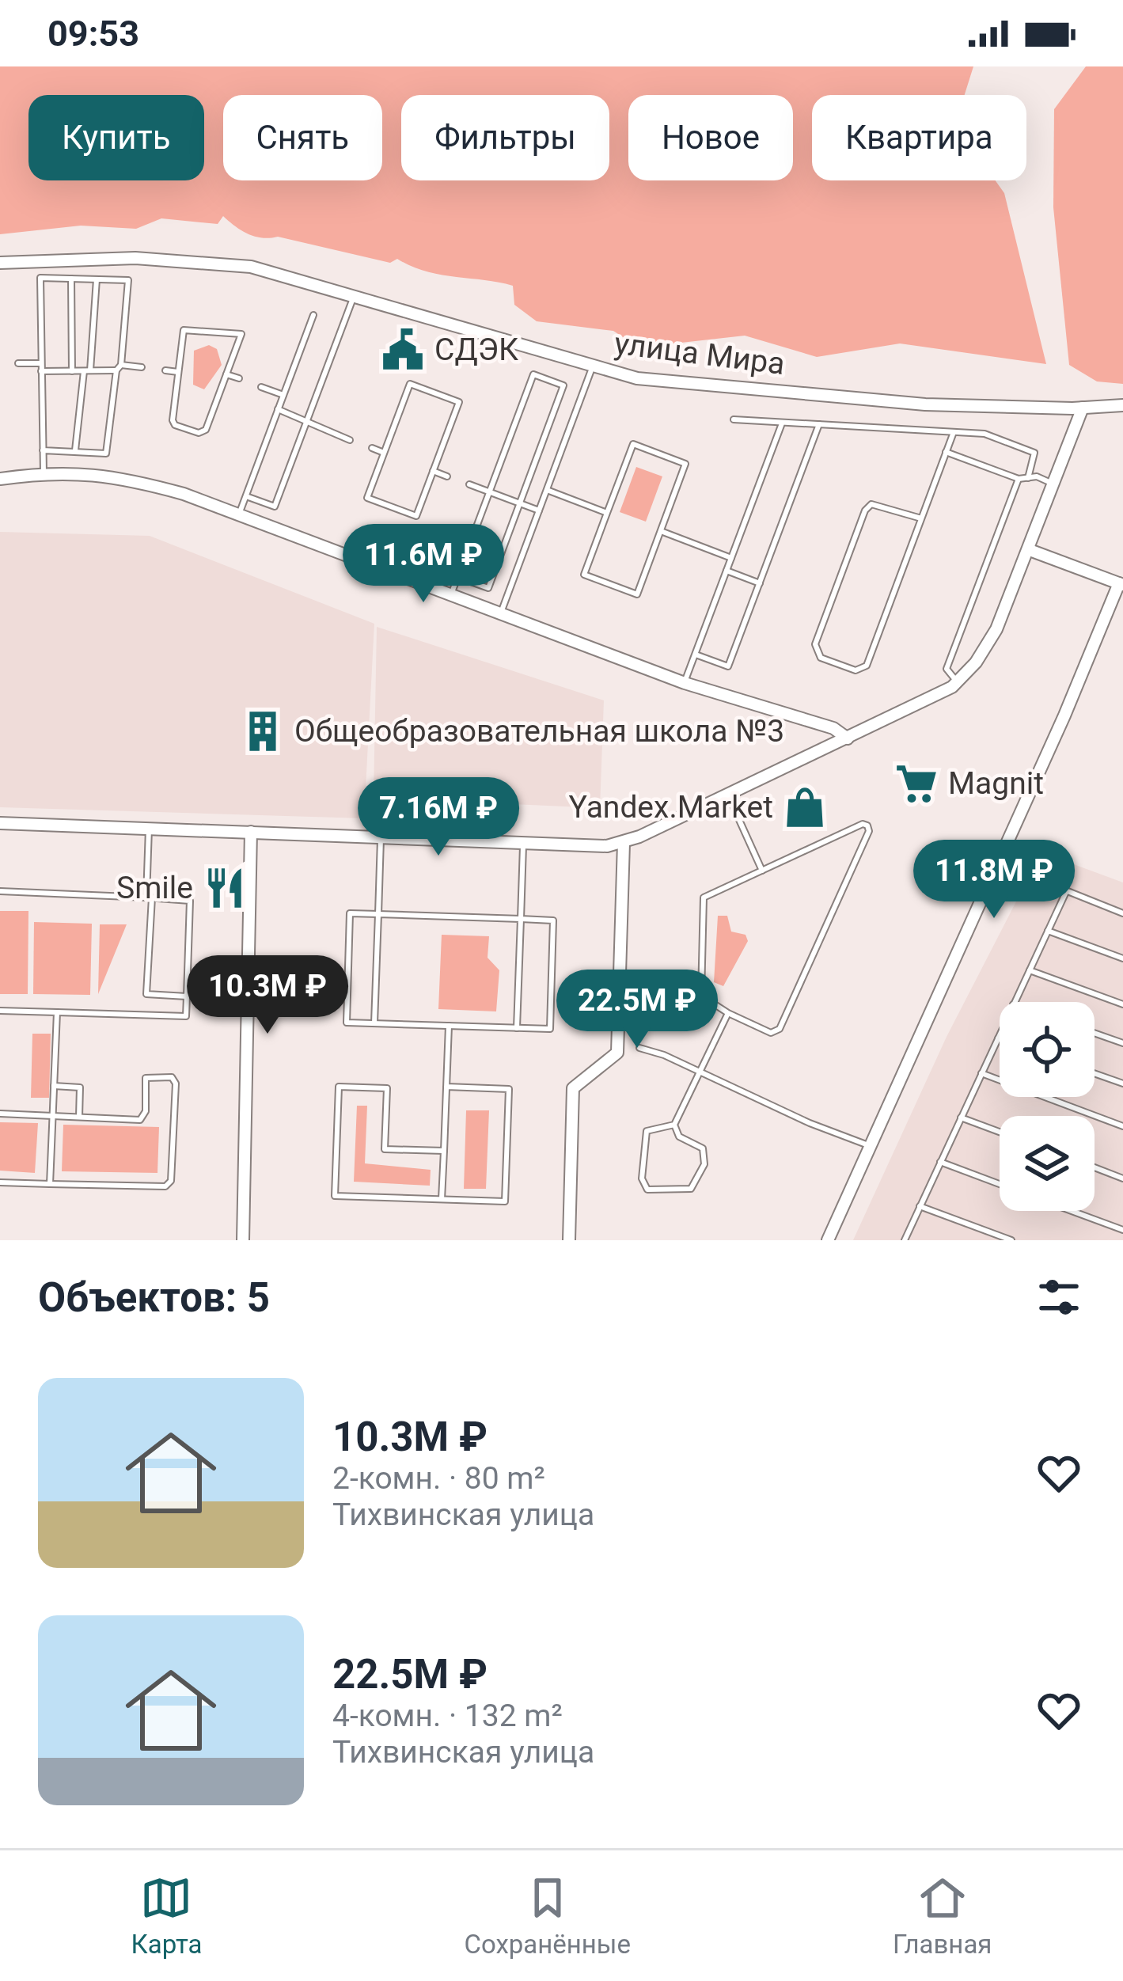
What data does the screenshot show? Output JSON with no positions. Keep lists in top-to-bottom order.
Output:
{
  "streets": {
    "street": ["улица Мира"]
  },
  "places": {
    "public building": ["СДЭК"],
    "building": ["Общеобразовательная школа №3"],
    "supermarket": ["Magnit"],
    "shop": ["Yandex.Market"],
    "restaurant": ["Smile"]
  },
  "page": {
    "status": "09:53",
    "chip": [
      "Купить",
      "Снять",
      "Фильтры",
      "Новое",
      "Квартира"
    ],
    "price": [
      "11.6M ₽",
      "7.16M ₽",
      "11.8M ₽",
      "10.3M ₽",
      "22.5M ₽"
    ],
    "heading": "Объектов: 5",
    "list": [
      {
        "name": "10.3M ₽",
        "note": "2-комн. · 80 m² · Тихвинская улица"
      },
      {
        "name": "22.5M ₽",
        "note": "4-комн. · 132 m² · Тихвинская улица"
      }
    ],
    "tabs": ["Карта", "Сохранённые", "Главная"]
  }
}
